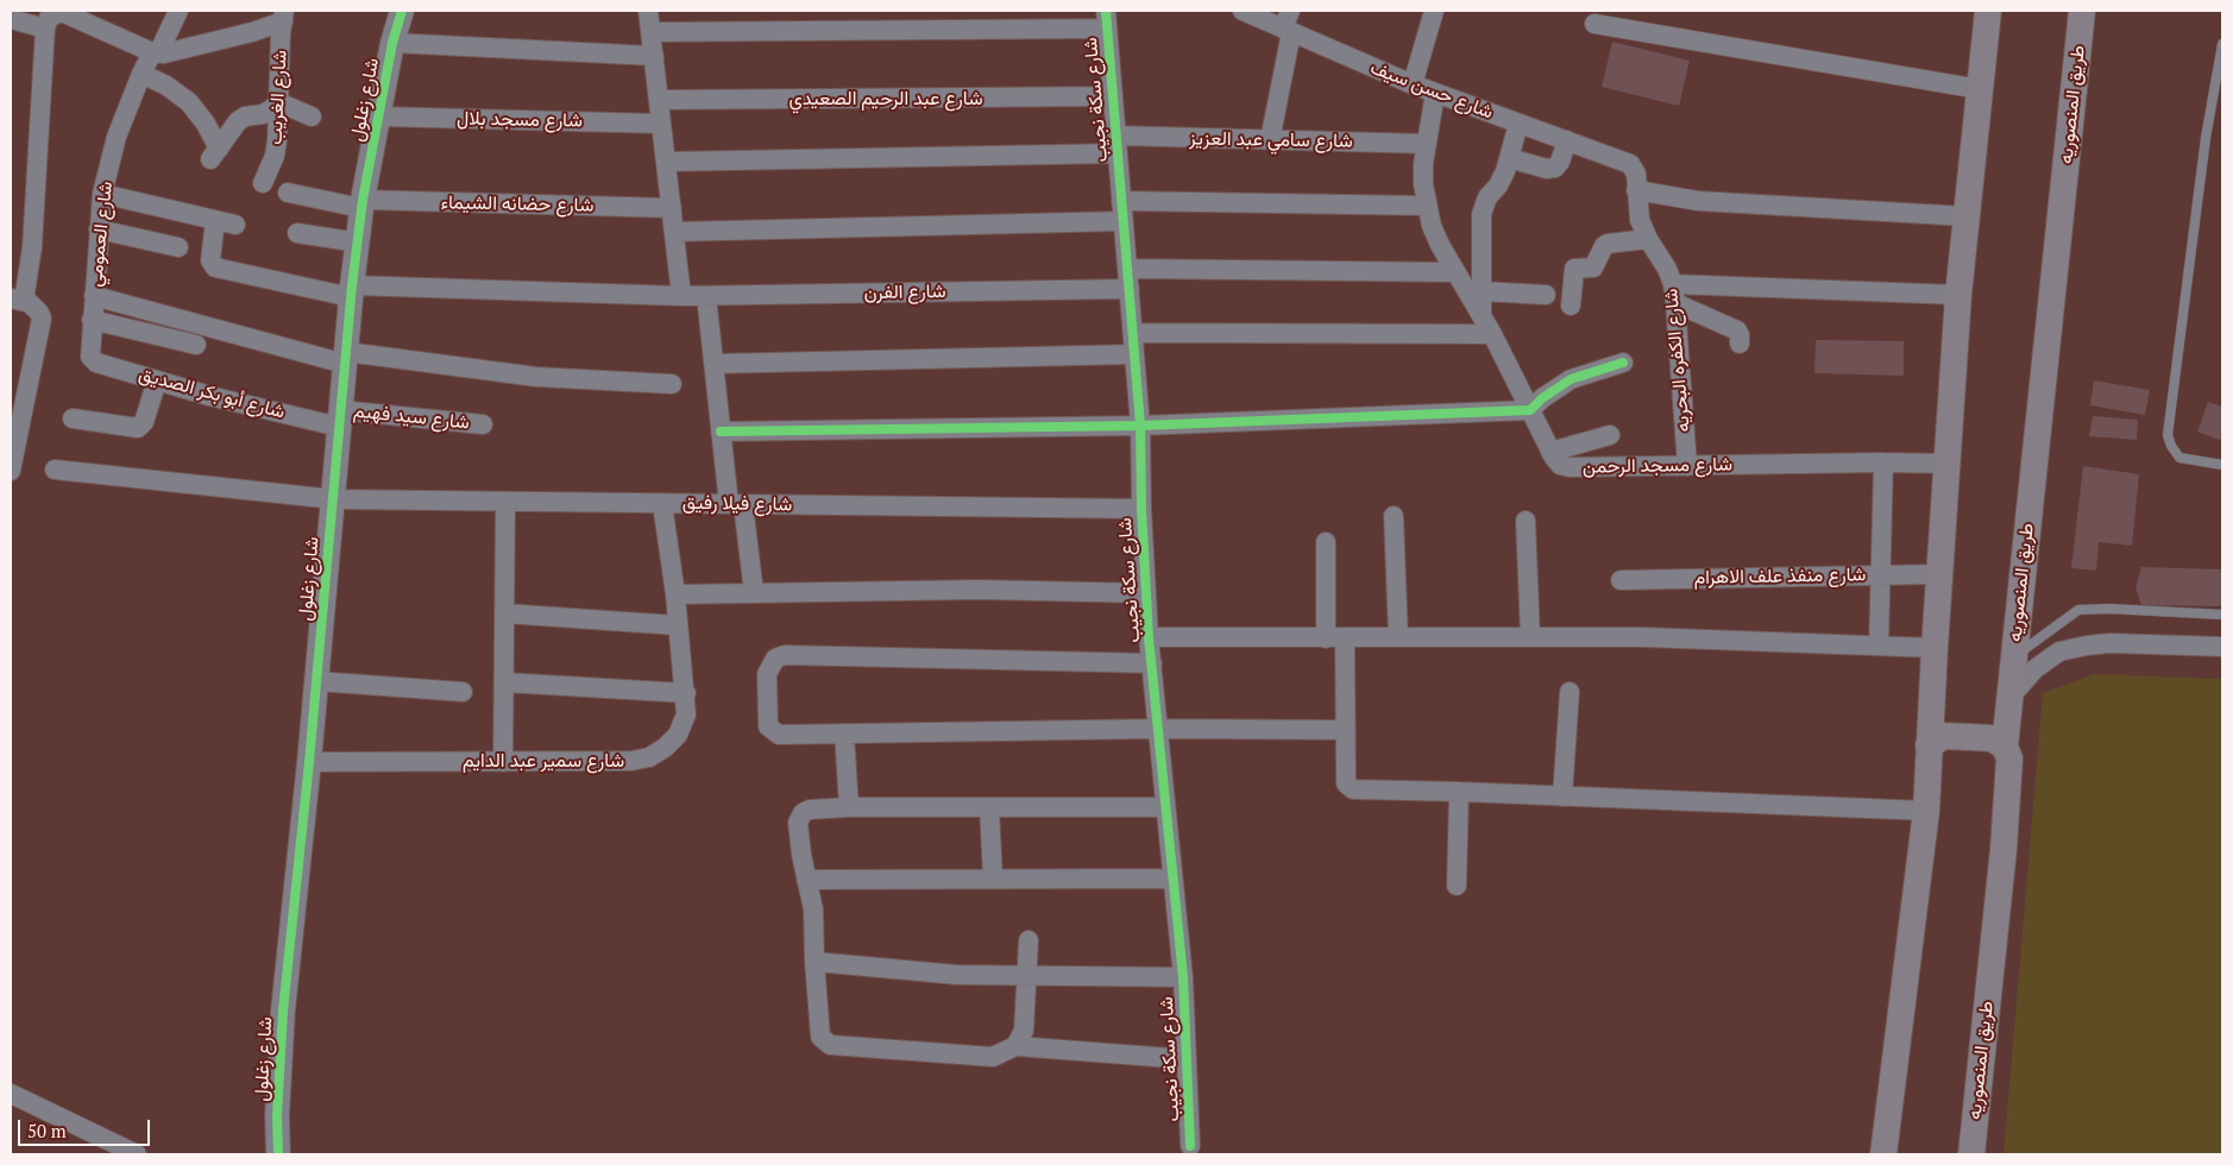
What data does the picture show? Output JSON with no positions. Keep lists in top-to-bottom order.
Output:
{
  "streets": {
    "main road": ["طريق المنصوريه"],
    "street": [
      "شارع حسن سيف",
      "شارع الغريب",
      "شارع عبد الرحيم الصعيدي",
      "شارع زغلول",
      "شارع سكة نجيب",
      "شارع مسجد بلال",
      "شارع سامي عبد العزيز",
      "شارع حضانه الشيماء",
      "شارع العمومي",
      "شارع الفرن",
      "شارع الكفره البحريه",
      "شارع أبو بكر الصديق",
      "شارع سيد فهيم",
      "شارع مسجد الرحمن",
      "شارع فيلا رفيق",
      "شارع منفذ علف الاهرام",
      "شارع سمير عبد الدايم"
    ]
  },
  "crossings": [
    ["شارع حسن سيف", "شارع الكفره البحريه"],
    ["شارع عبد الرحيم الصعيدي", "شارع سكة نجيب"],
    ["شارع زغلول", "شارع مسجد بلال"],
    ["شارع زغلول", "شارع حضانه الشيماء"],
    ["شارع زغلول", "شارع الفرن"],
    ["شارع زغلول", "شارع أبو بكر الصديق"],
    ["شارع زغلول", "شارع سيد فهيم"],
    ["شارع زغلول", "شارع فيلا رفيق"],
    ["شارع زغلول", "شارع سمير عبد الدايم"],
    ["شارع سكة نجيب", "شارع سامي عبد العزيز"],
    ["شارع سكة نجيب", "شارع الفرن"],
    ["شارع سكة نجيب", "شارع فيلا رفيق"],
    ["شارع العمومي", "شارع أبو بكر الصديق"],
    ["شارع الكفره البحريه", "شارع مسجد الرحمن"],
    ["شارع أبو بكر الصديق", "شارع سيد فهيم"],
    ["شارع فيلا رفيق", "شارع سمير عبد الدايم"]
  ],
  "scale_bar": "50 m"
}
